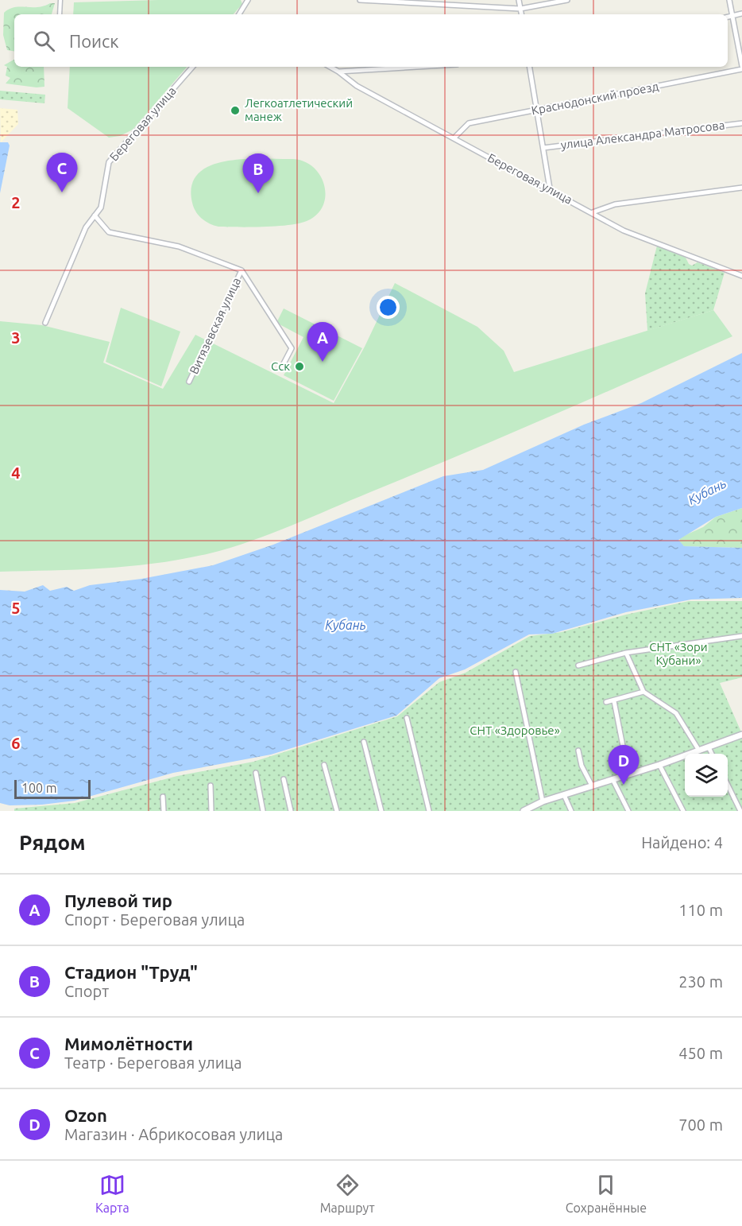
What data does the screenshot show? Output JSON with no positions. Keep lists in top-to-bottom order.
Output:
{
  "streets": {
    "street": [
      "Краснодонский проезд",
      "Береговая улица",
      "улица Александра Матросова",
      "Витязевская улица"
    ]
  },
  "crossings": [
    ["Краснодонский проезд", "Береговая улица"]
  ],
  "water": ["Кубань"],
  "parks": ["СНТ «Зори Кубани»", "СНТ «Здоровье»"],
  "places": ["Легкоатлетический манеж", "Сск"],
  "scale_bar": "100 m",
  "page": {
    "search": "Поиск",
    "pins": [
      "C",
      "B",
      "A",
      "D"
    ],
    "scale": "100 m",
    "heading": ["Рядом", "Найдено: 4"],
    "list": [
      {
        "mark": "A",
        "name": "Пулевой тир",
        "note": "Спорт · Береговая улица",
        "value": "110 m"
      },
      {
        "mark": "B",
        "name": "Стадион \"Труд\"",
        "note": "Спорт",
        "value": "230 m"
      },
      {
        "mark": "C",
        "name": "Мимолётности",
        "note": "Театр · Береговая улица",
        "value": "450 m"
      },
      {
        "mark": "D",
        "name": "Ozon",
        "note": "Магазин · Абрикосовая улица",
        "value": "700 m"
      }
    ],
    "nav": ["Карта", "Маршрут", "Сохранённые"]
  },
  "grid": {
    "rows": [
      "2",
      "3",
      "4",
      "5",
      "6"
    ]
  }
}
